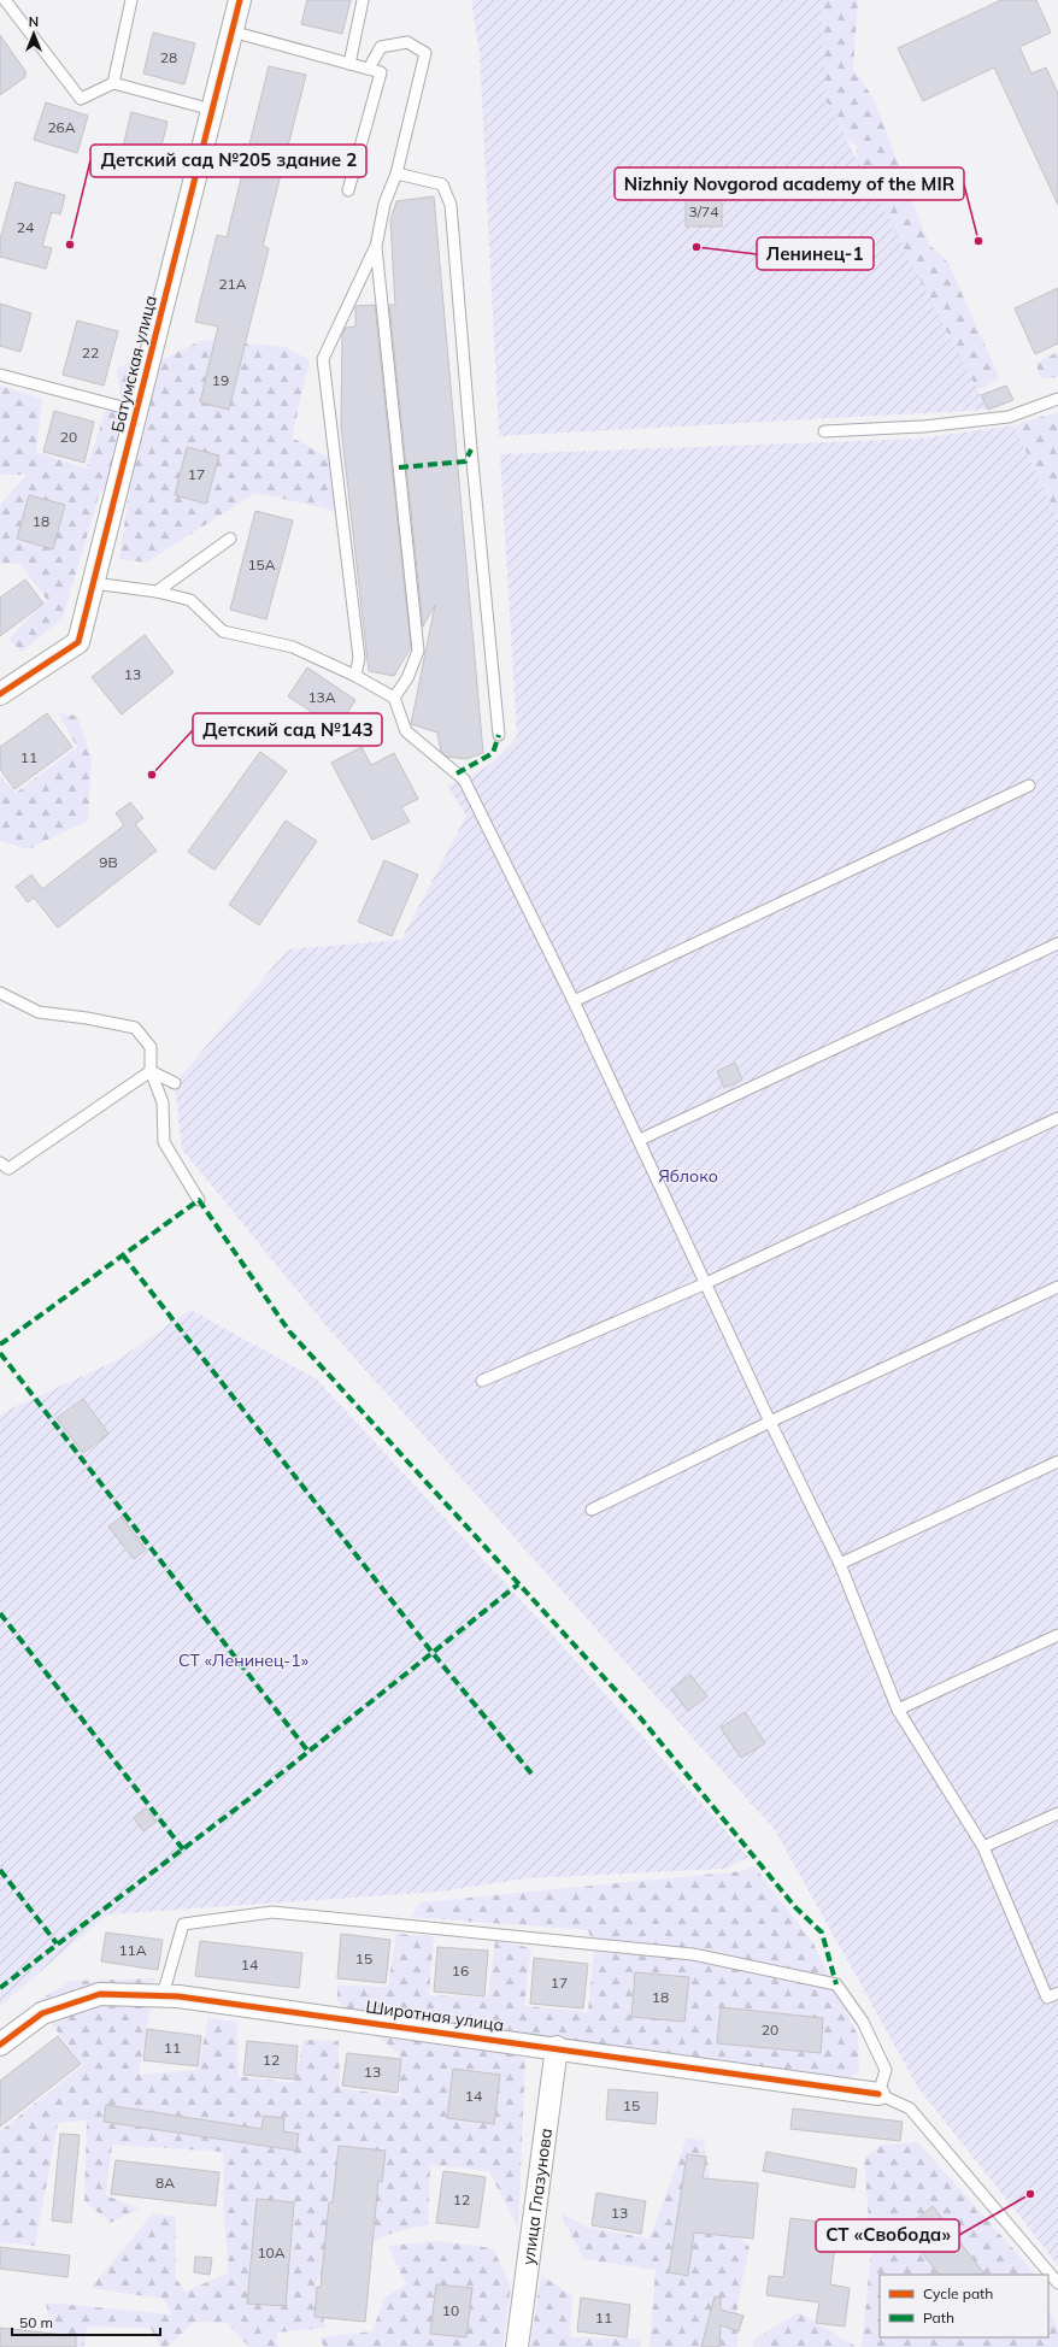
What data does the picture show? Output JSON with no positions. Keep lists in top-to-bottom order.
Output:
{
  "streets": {
    "street": ["Батумская улица", "Широтная улица", "улица Глазунова"]
  },
  "crossings": [
    ["Широтная улица", "улица Глазунова"]
  ],
  "parks": ["Яблоко", "СТ «Ленинец-1»"],
  "places": [
    "Nizhniy Novgorod academy of the MIR",
    "Детский сад №205 здание 2",
    "Ленинец-1",
    "Детский сад №143",
    "СТ «Свобода»"
  ],
  "house_numbers": [
    "28",
    "26А",
    "3/74",
    "24",
    "21А",
    "22",
    "19",
    "20",
    "17",
    "18",
    "15А",
    "13",
    "13А",
    "11",
    "9В",
    "11А",
    "15",
    "14",
    "16",
    "17",
    "18",
    "20",
    "11",
    "12",
    "13",
    "14",
    "15",
    "8А",
    "12",
    "13",
    "10А",
    "10",
    "11"
  ],
  "legend": ["Cycle path", "Path"],
  "scale_bar": "50 m",
  "north": "top"
}
